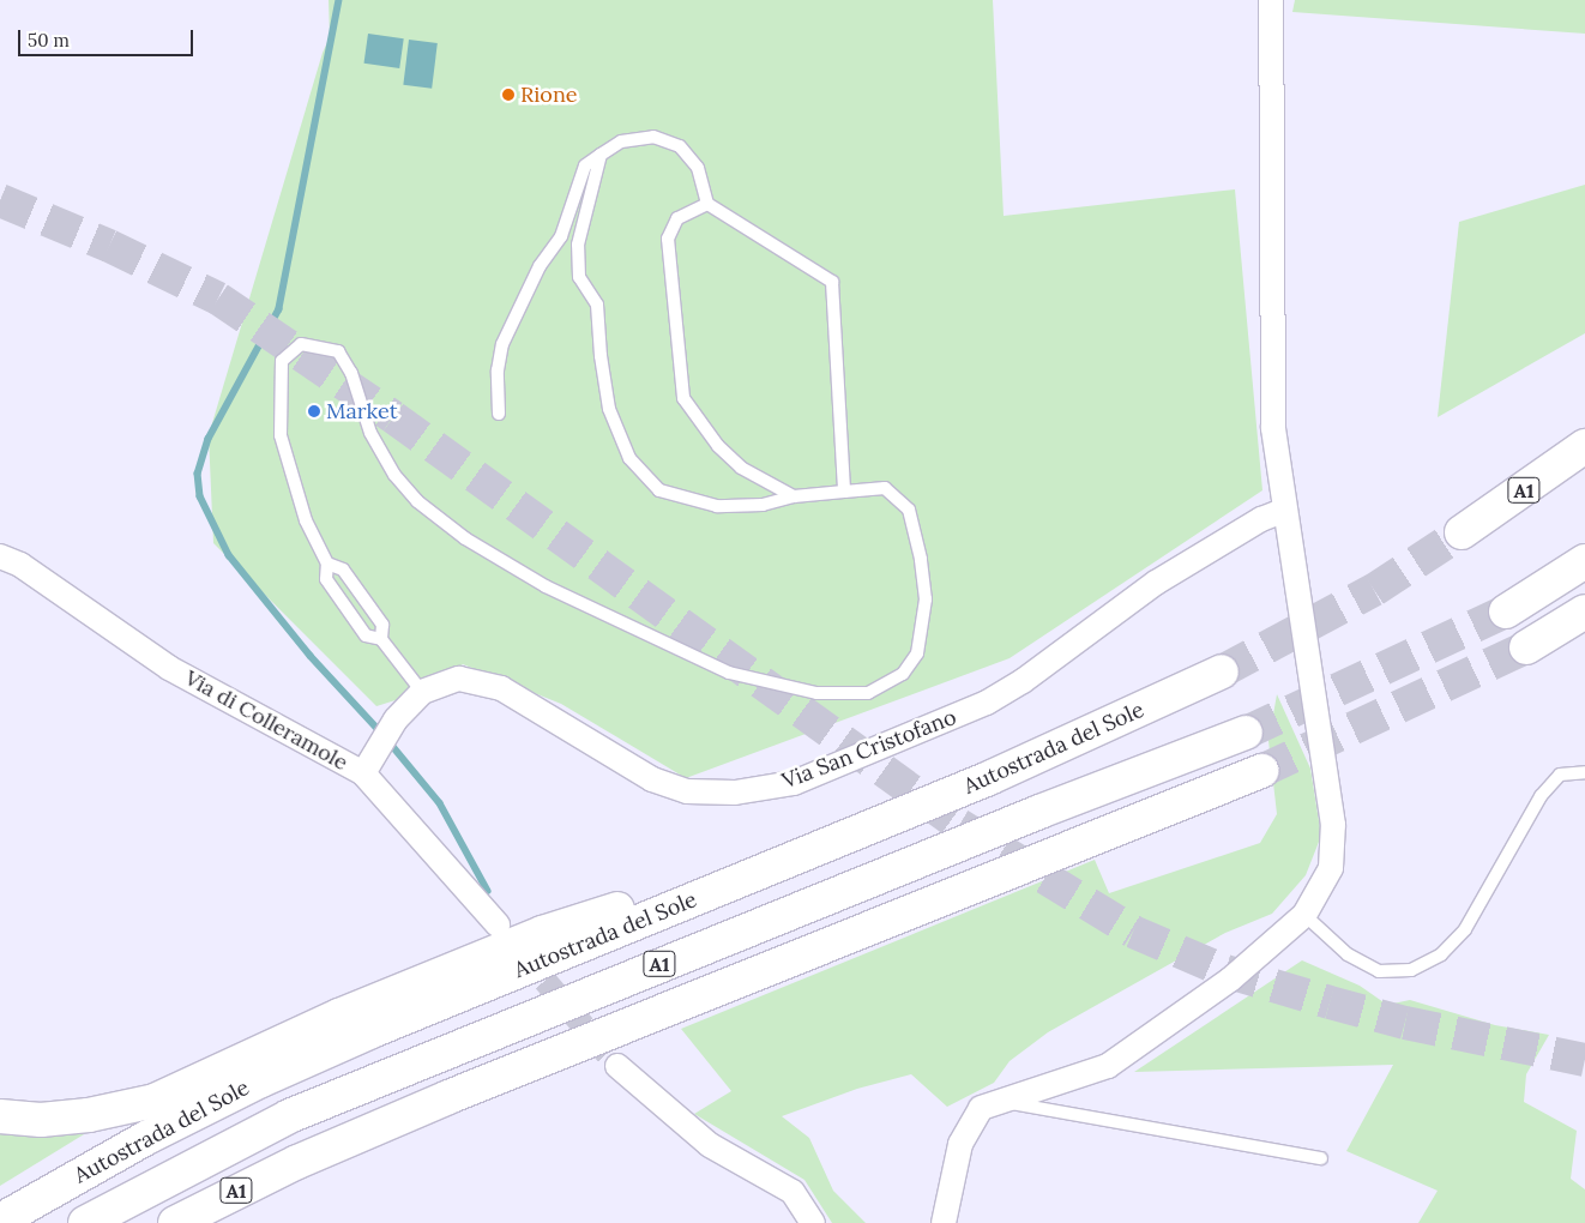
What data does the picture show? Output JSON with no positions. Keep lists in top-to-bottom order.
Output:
{
  "streets": {
    "highway": ["A1", "Autostrada del Sole"],
    "street": ["Via di Colleramole", "Via San Cristofano"]
  },
  "crossings": [
    ["Via di Colleramole", "Via San Cristofano"]
  ],
  "places": ["Rione", "Market"],
  "scale_bar": "50 m"
}
